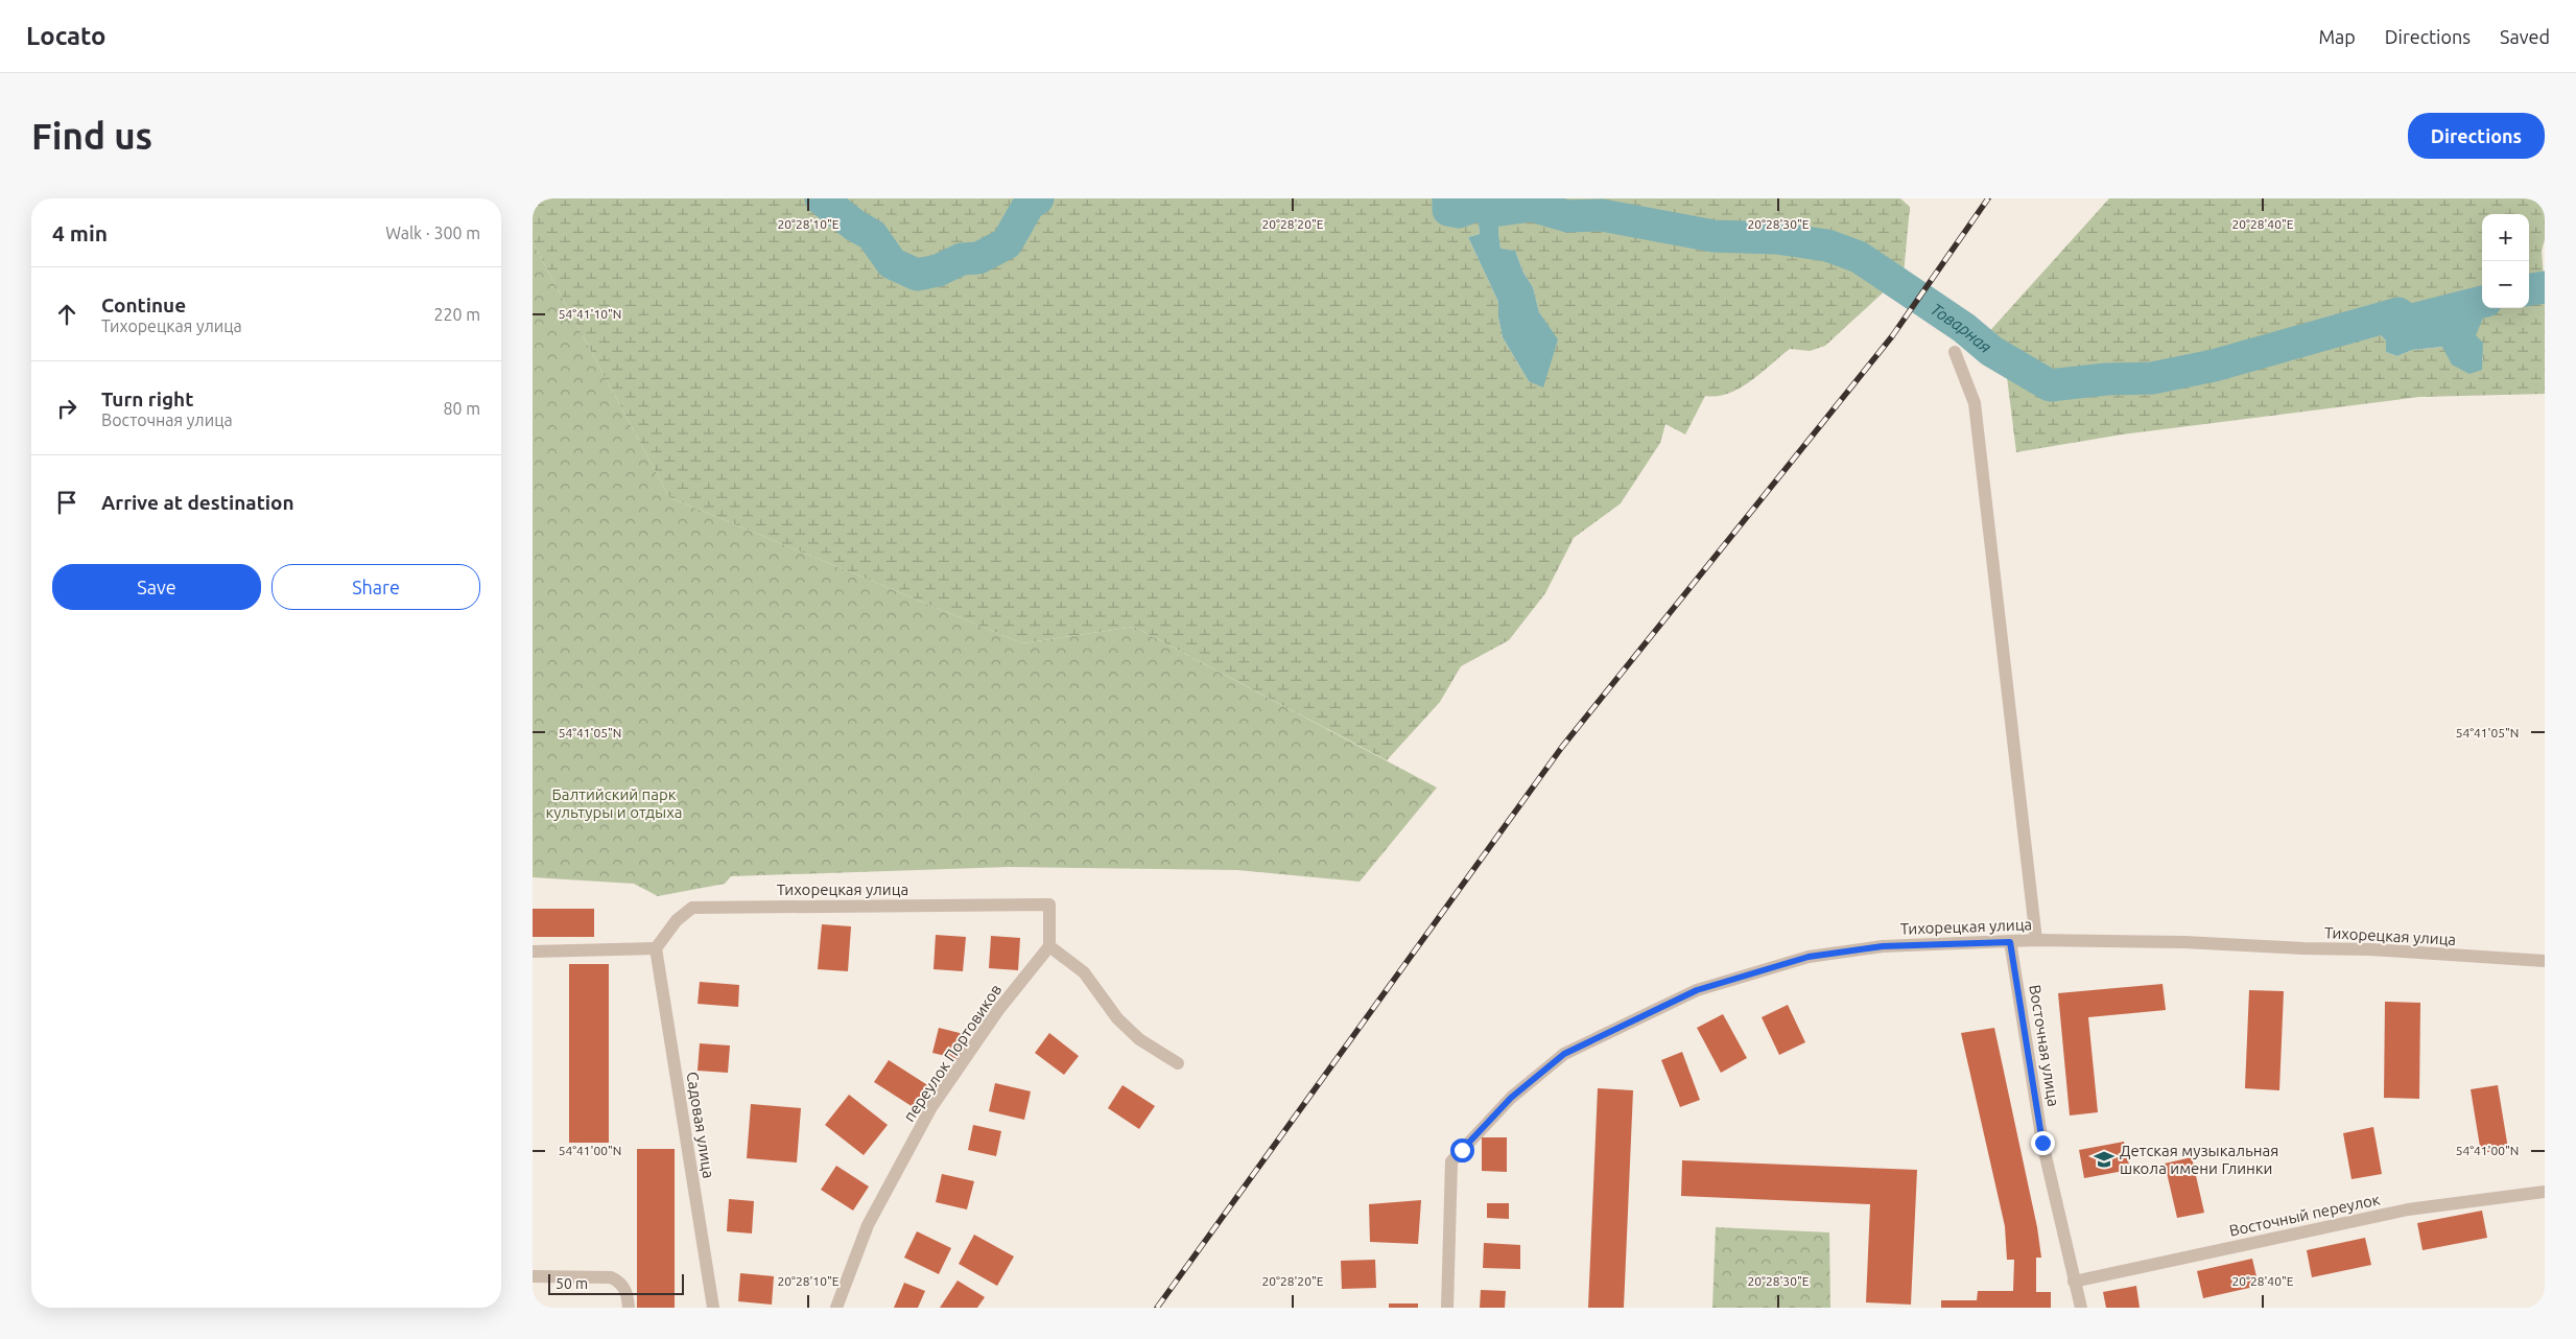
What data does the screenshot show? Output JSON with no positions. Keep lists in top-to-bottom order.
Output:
{
  "streets": {
    "street": [
      "Тихорецкая улица",
      "Восточная улица",
      "переулок Портовиков",
      "Садовая улица",
      "Восточный переулок"
    ]
  },
  "crossings": [
    ["Тихорецкая улица", "Восточная улица"],
    ["Тихорецкая улица", "переулок Портовиков"],
    ["Тихорецкая улица", "Садовая улица"],
    ["Восточная улица", "Восточный переулок"]
  ],
  "water": ["Товарная"],
  "parks": ["Балтийский парк культуры и отдыха"],
  "places": {
    "school or university": ["Детская музыкальная школа имени Глинки"]
  },
  "scale_bar": "50 m",
  "page": {
    "header": "Locato",
    "nav": ["Map", "Directions", "Saved"],
    "buttons": [
      "Directions",
      ["Save", "Share"]
    ],
    "title": "Find us",
    "heading": ["4 min", "Walk · 300 m"],
    "map_buttons": ["+", "−"],
    "list": [
      ["Continue", "Тихорецкая улица", "220 m"],
      ["Turn right", "Восточная улица", "80 m"],
      "Arrive at destination"
    ],
    "scale": "50 m"
  },
  "coordinates": [
    "20°28'10\"E",
    "20°28'20\"E",
    "20°28'30\"E",
    "20°28'40\"E",
    "54°41'10\"N",
    "54°41'05\"N",
    "54°41'00\"N"
  ]
}
